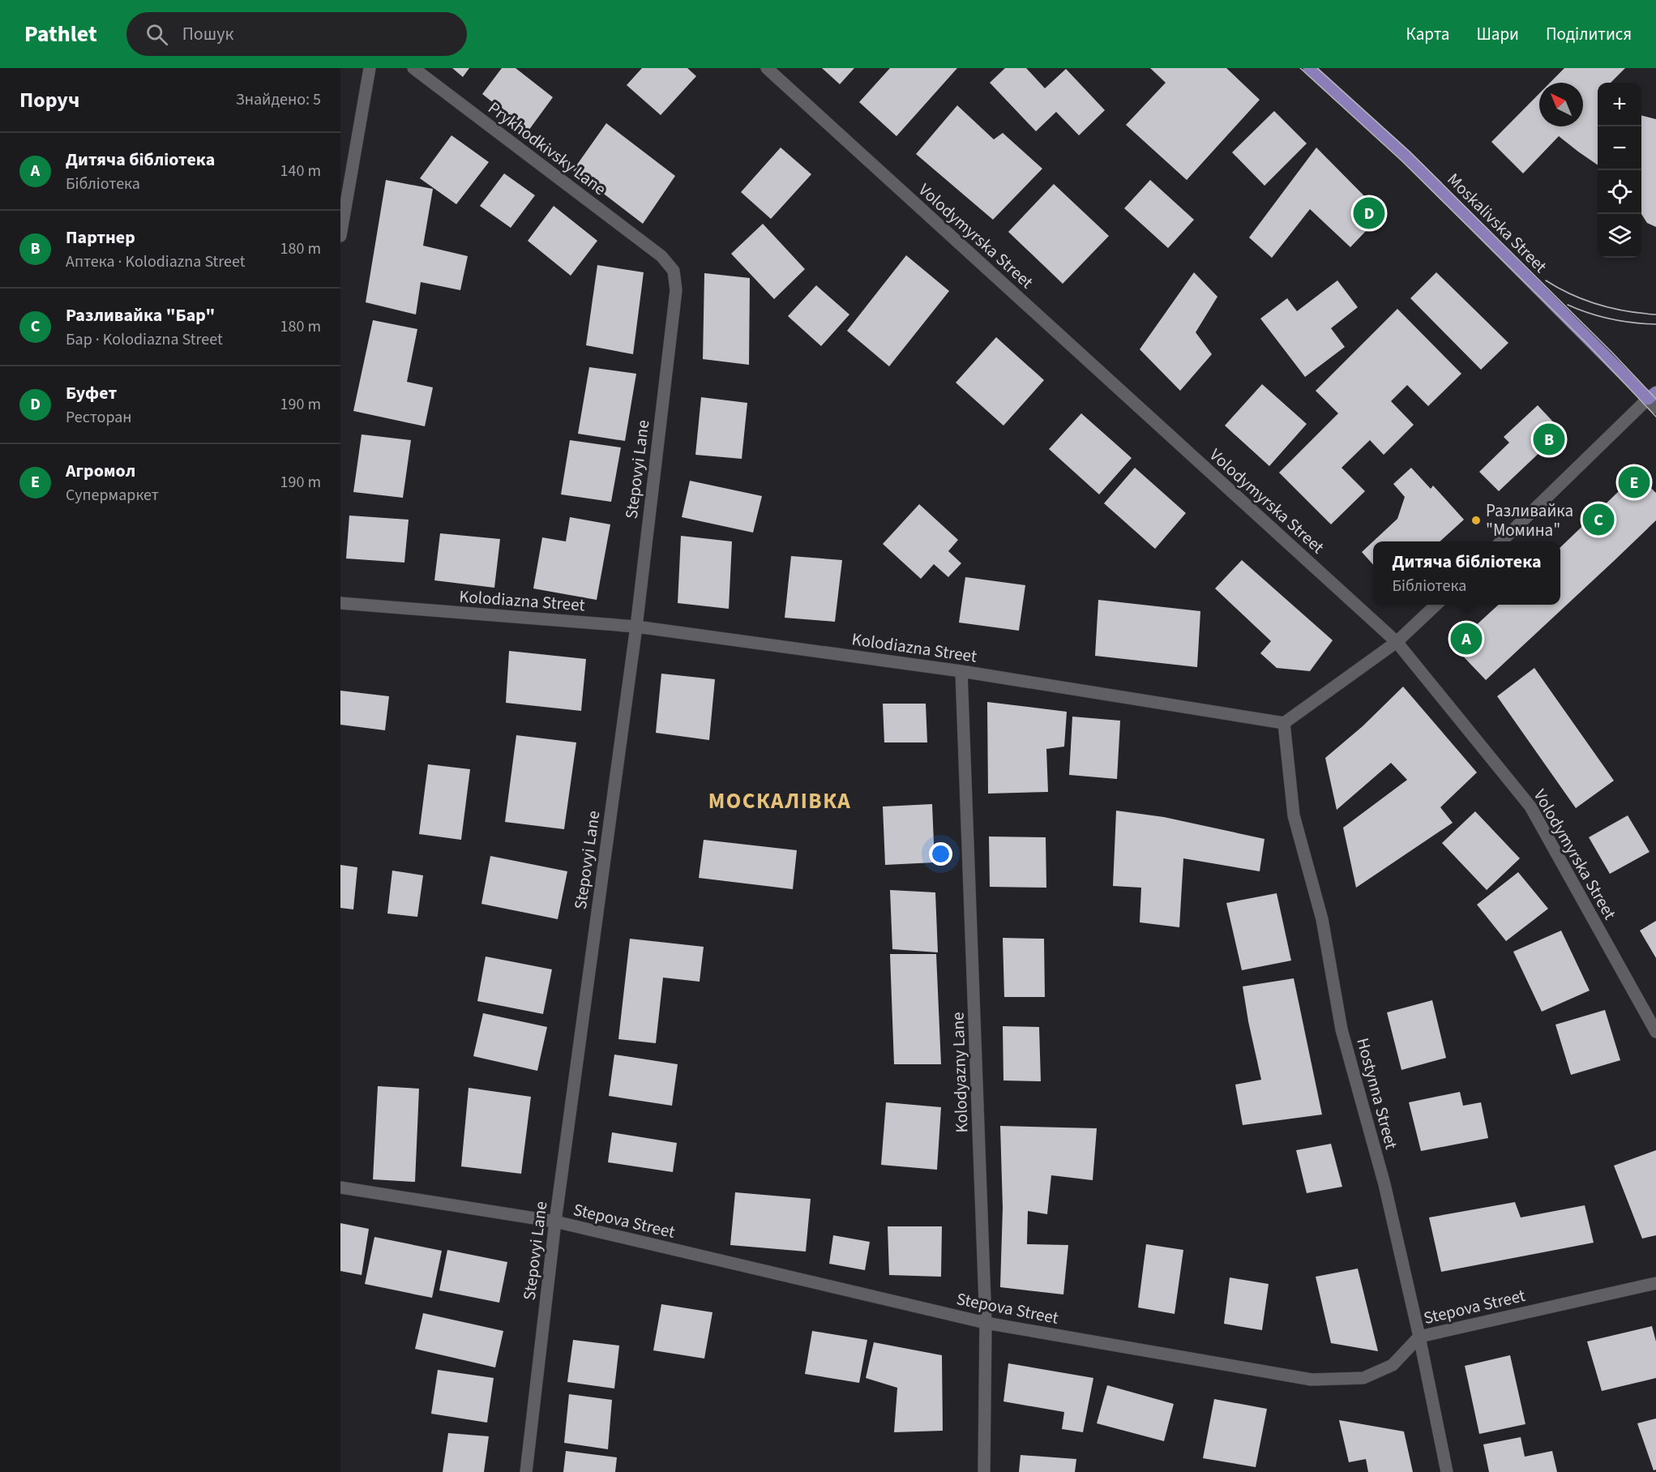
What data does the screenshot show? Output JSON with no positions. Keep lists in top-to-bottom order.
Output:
{
  "streets": {
    "main road": ["Moskalivska Street"],
    "street": [
      "Prykhodkivsky Lane",
      "Volodymyrska Street",
      "Stepovyi Lane",
      "Kolodiazna Street",
      "Kolodyazny Lane",
      "Hostynna Street",
      "Stepova Street"
    ]
  },
  "crossings": [
    ["Prykhodkivsky Lane", "Stepovyi Lane"],
    ["Stepovyi Lane", "Kolodiazna Street"],
    ["Stepovyi Lane", "Stepova Street"],
    ["Kolodiazna Street", "Kolodyazny Lane"],
    ["Kolodiazna Street", "Hostynna Street"],
    ["Kolodyazny Lane", "Stepova Street"],
    ["Hostynna Street", "Stepova Street"]
  ],
  "districts": ["МОСКАЛІВКА"],
  "places": ["Разливайка \"Момина\""],
  "north": "top left",
  "page": {
    "header": "Pathlet",
    "search": "Пошук",
    "nav": ["Карта", "Шари", "Поділитися"],
    "heading": ["Поруч", "Знайдено: 5"],
    "map_buttons": ["+", "−"],
    "list": [
      {
        "mark": "A",
        "name": "Дитяча бібліотека",
        "note": "Бібліотека",
        "value": "140 m"
      },
      {
        "mark": "B",
        "name": "Партнер",
        "note": "Аптека · Kolodiazna Street",
        "value": "180 m"
      },
      {
        "mark": "C",
        "name": "Разливайка \"Бар\"",
        "note": "Бар · Kolodiazna Street",
        "value": "180 m"
      },
      {
        "mark": "D",
        "name": "Буфет",
        "note": "Ресторан",
        "value": "190 m"
      },
      {
        "mark": "E",
        "name": "Агромол",
        "note": "Супермаркет",
        "value": "190 m"
      }
    ],
    "pins": [
      "D",
      "B",
      "E",
      "C",
      "A"
    ],
    "popup": ["Дитяча бібліотека", "Бібліотека"]
  }
}
